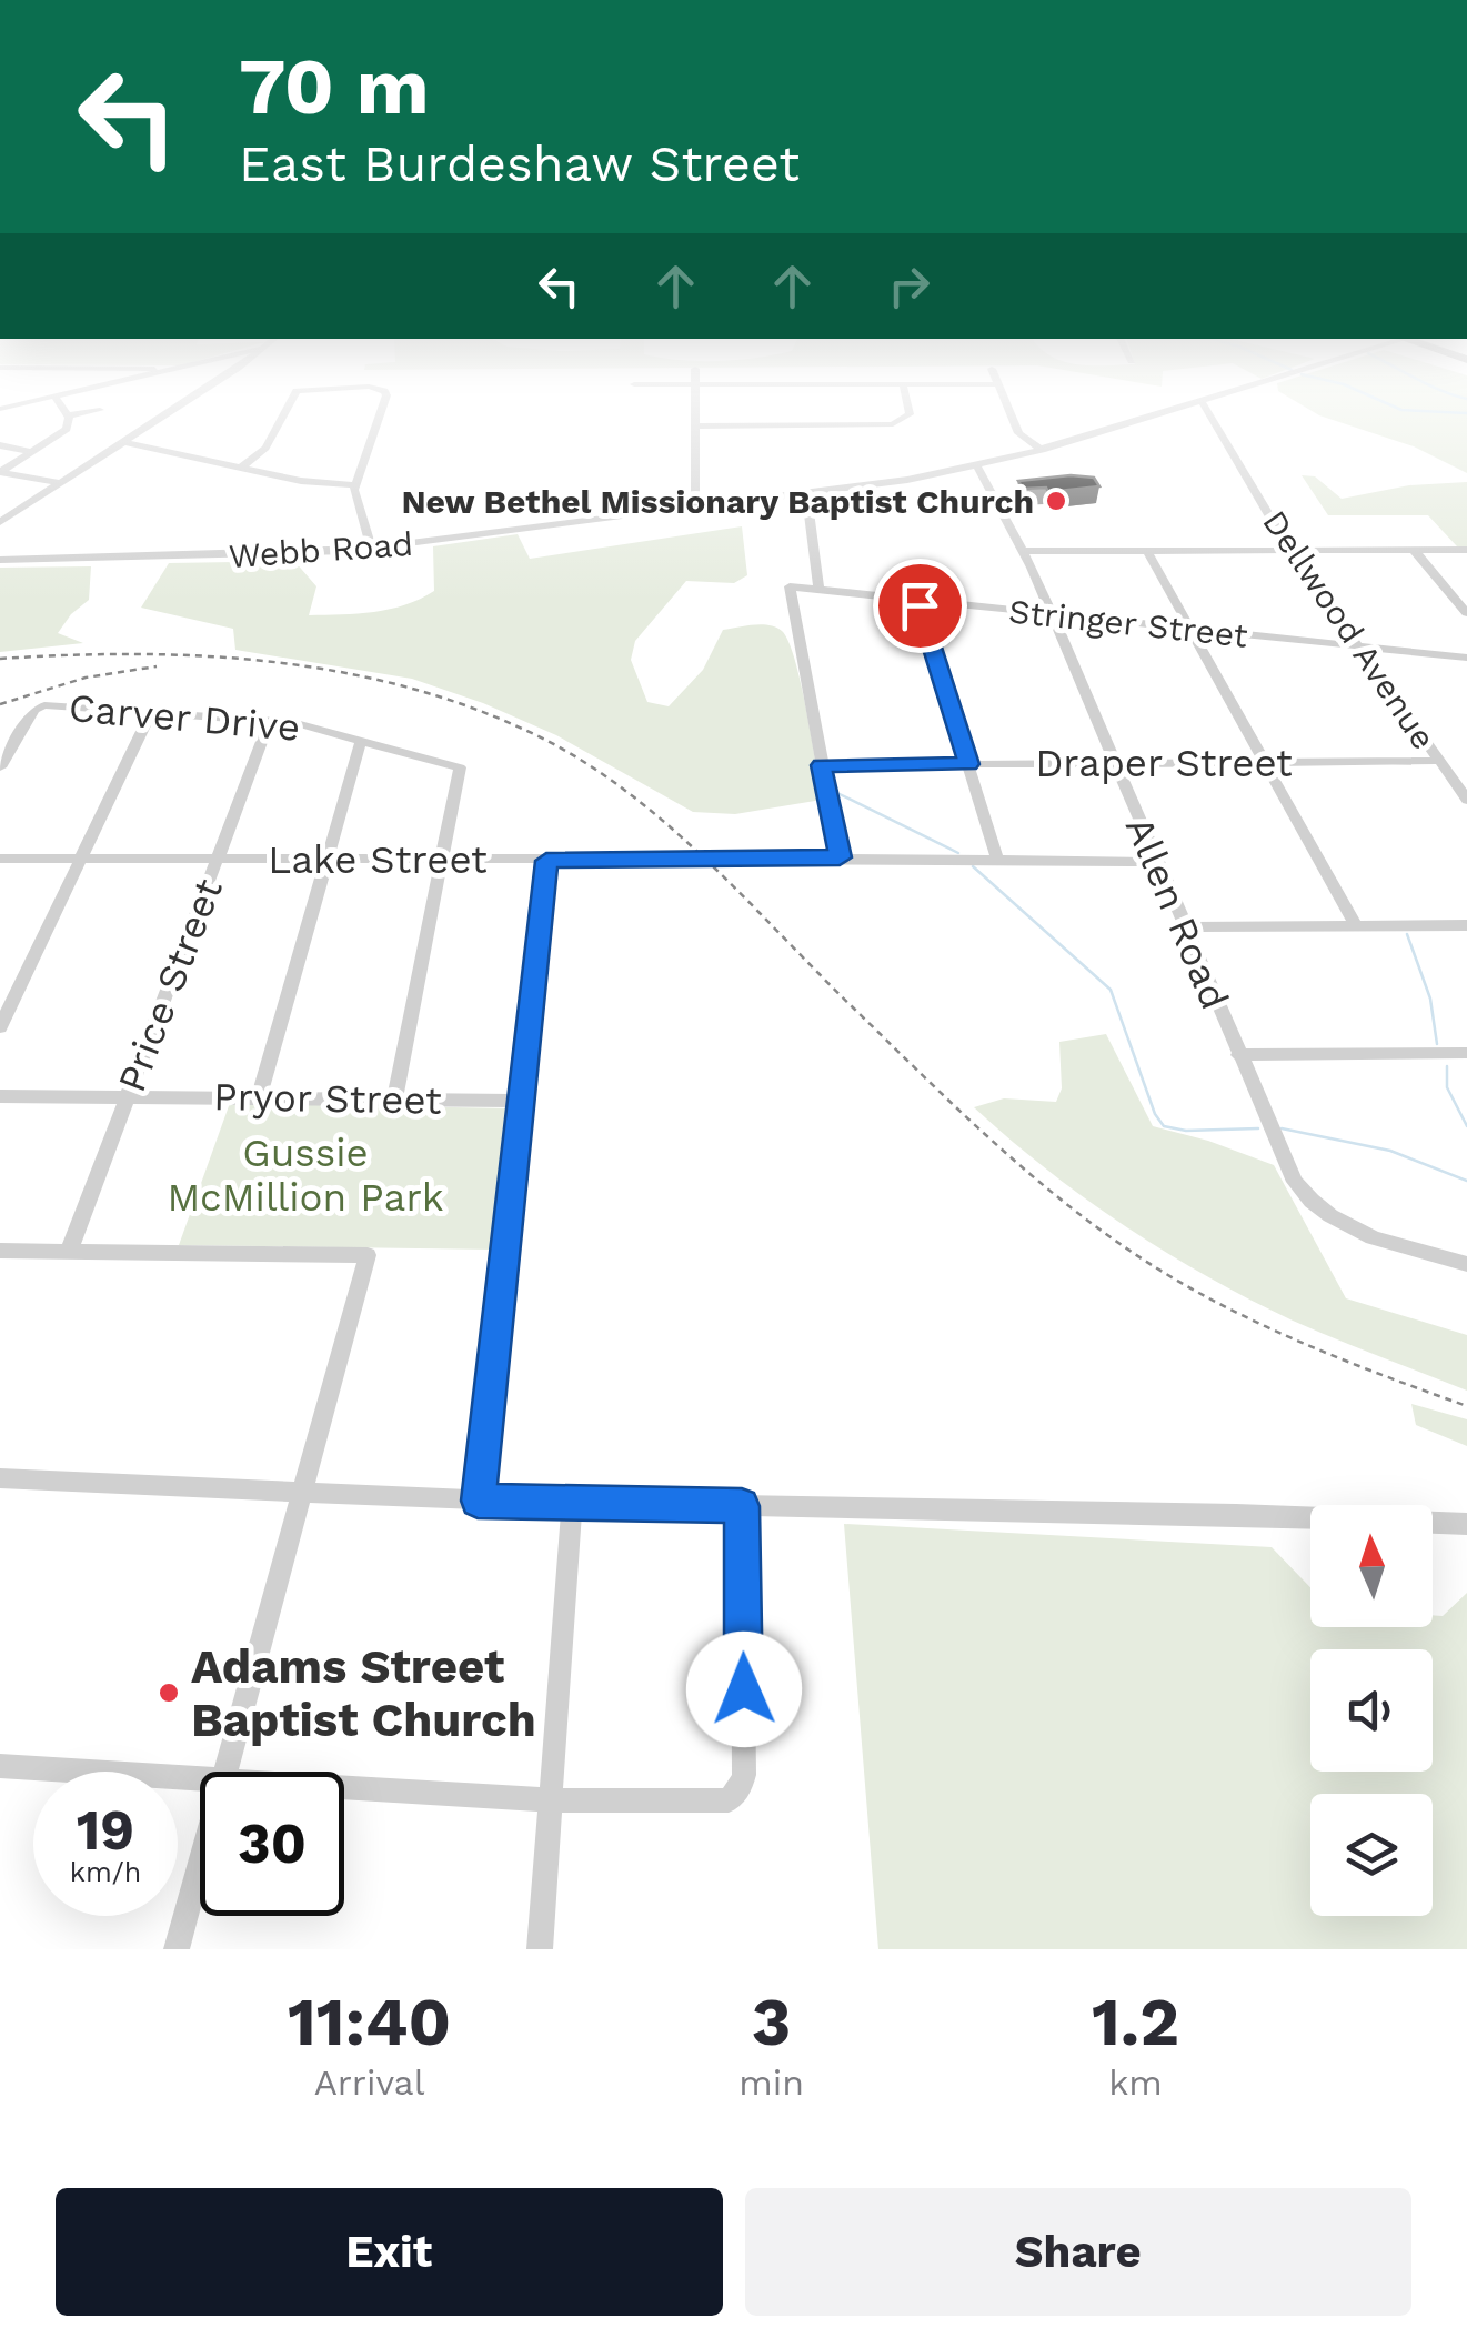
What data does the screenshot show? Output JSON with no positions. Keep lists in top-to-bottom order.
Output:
{
  "streets": {
    "street": [
      "Webb Road",
      "Stringer Street",
      "Dellwood Avenue",
      "Carver Drive",
      "Draper Street",
      "Lake Street",
      "Allen Road",
      "Price Street",
      "Pryor Street"
    ]
  },
  "crossings": [
    ["Webb Road", "Allen Road"],
    ["Stringer Street", "Dellwood Avenue"],
    ["Stringer Street", "Draper Street"],
    ["Stringer Street", "Allen Road"],
    ["Dellwood Avenue", "Draper Street"],
    ["Carver Drive", "Lake Street"],
    ["Carver Drive", "Price Street"],
    ["Draper Street", "Allen Road"],
    ["Lake Street", "Allen Road"],
    ["Lake Street", "Price Street"],
    ["Price Street", "Pryor Street"]
  ],
  "parks": ["Gussie McMillion Park"],
  "places": ["New Bethel Missionary Baptist Church", "Adams Street Baptist Church"],
  "north": "top",
  "page": {
    "turn": ["70 m", "East Burdeshaw Street"],
    "speed": "19 km/h",
    "limit": "30",
    "eta": [
      "11:40",
      "Arrival",
      "3",
      "min",
      "1.2",
      "km"
    ],
    "buttons": ["Exit", "Share"]
  }
}
